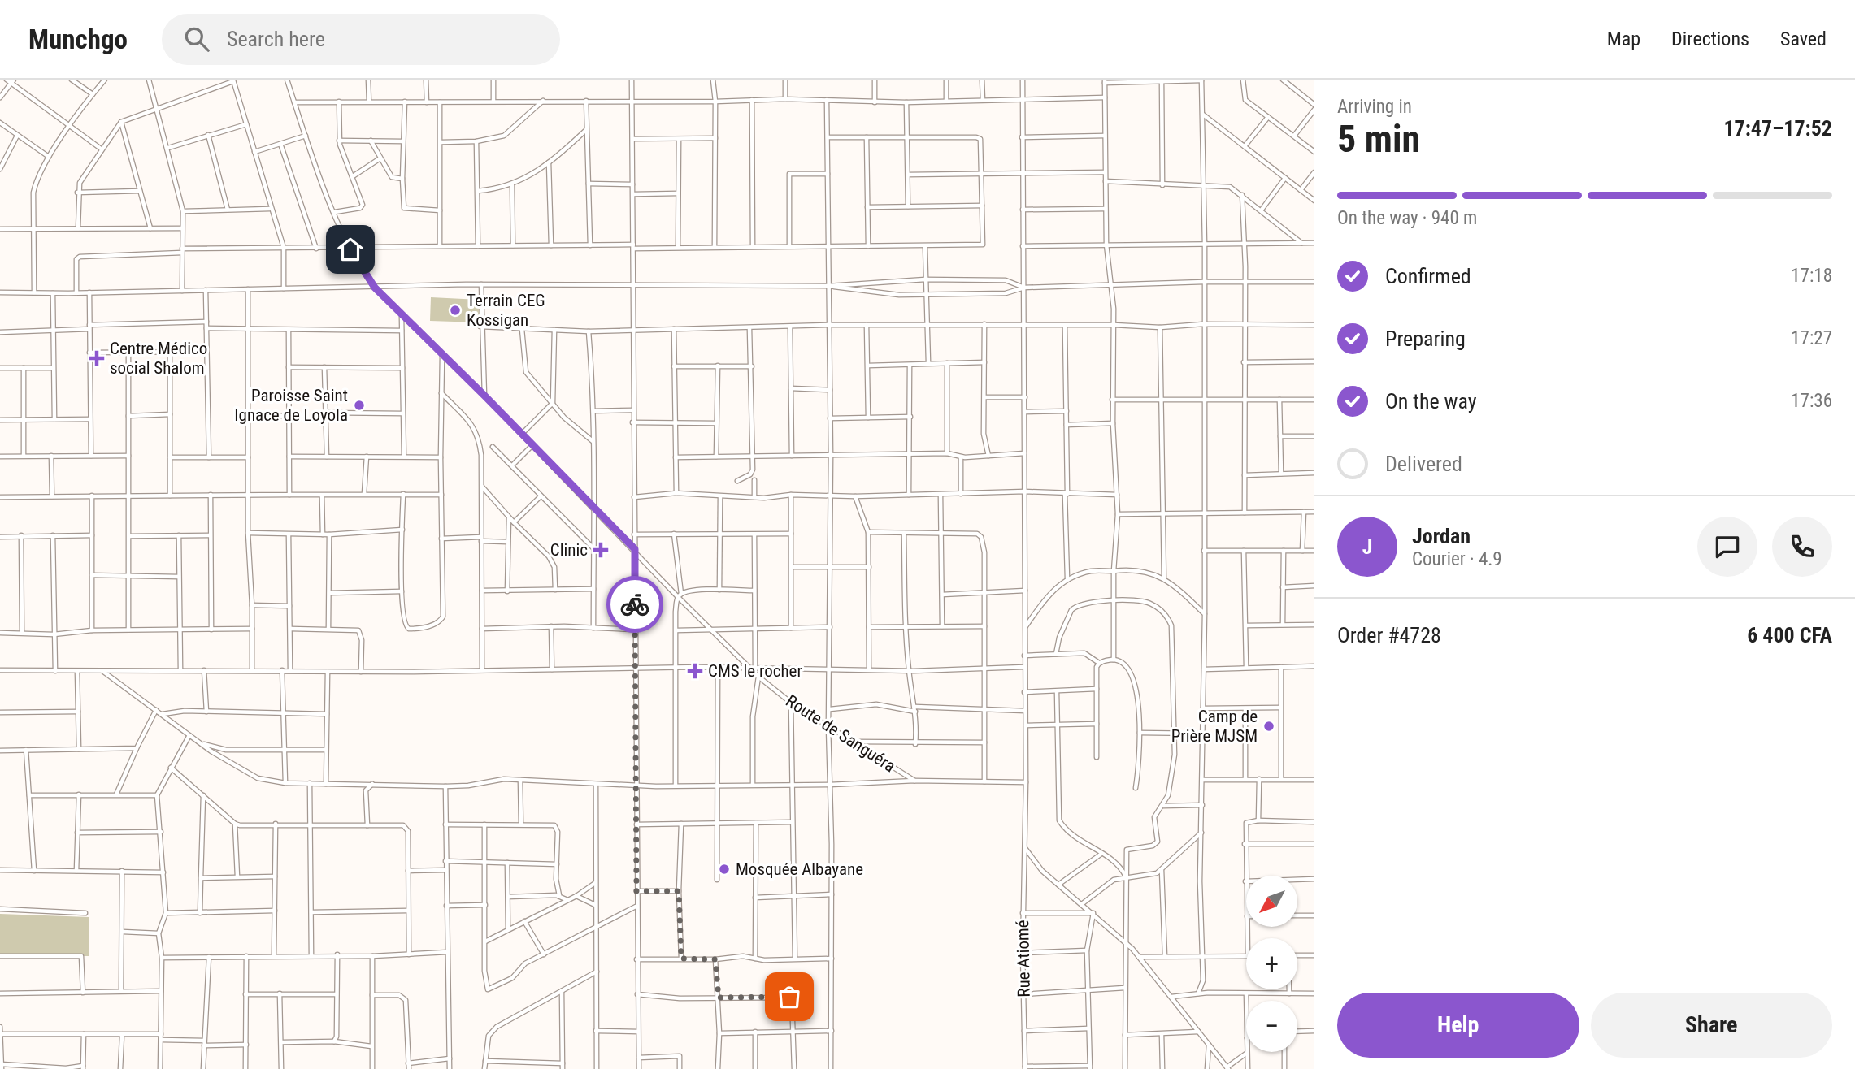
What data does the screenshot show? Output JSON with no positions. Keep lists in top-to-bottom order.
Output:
{
  "streets": {
    "street": ["Route de Sanguéra", "Rue Atiomé"]
  },
  "places": {
    "other": [
      "Terrain CEG Kossigan",
      "Paroisse Saint Ignace de Loyola",
      "Camp de Prière MJSM",
      "Mosquée Albayane"
    ],
    "health": ["Centre Médico social Shalom", "Clinic", "CMS le rocher"]
  },
  "north": "bottom left",
  "page": {
    "header": "Munchgo",
    "search": "Search here",
    "nav": ["Map", "Directions", "Saved"],
    "heading": ["5 min", "Arriving in", "17:47–17:52"],
    "panel": [
      "Jordan",
      "Courier · 4.9",
      "Order #4728",
      "6 400 CFA"
    ],
    "bar": "On the way · 940 m",
    "list": [
      ["Confirmed", "17:18"],
      ["Preparing", "17:27"],
      ["On the way", "17:36"],
      "Delivered"
    ],
    "round": "J",
    "map_buttons": ["+", "−"],
    "buttons": ["Help", "Share"]
  }
}
